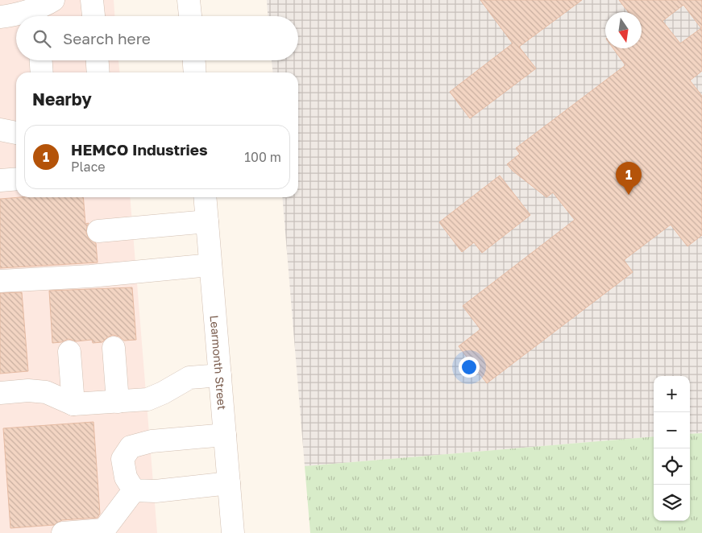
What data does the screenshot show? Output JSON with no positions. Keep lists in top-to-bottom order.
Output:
{
  "streets": {
    "street": ["Learmonth Street"]
  },
  "north": "bottom",
  "page": {
    "search": "Search here",
    "heading": "Nearby",
    "list": [
      {
        "mark": "1",
        "name": "HEMCO Industries",
        "note": "Place",
        "value": "100 m"
      }
    ],
    "pins": "1",
    "map_buttons": ["+", "−"]
  }
}
